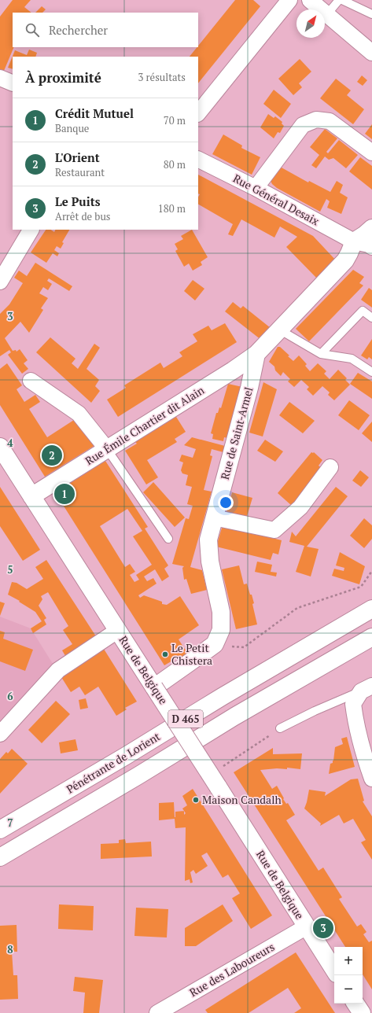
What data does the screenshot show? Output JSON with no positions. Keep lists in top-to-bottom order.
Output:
{
  "streets": {
    "main road": [
      "Rue Émile Chartier dit Alain",
      "Rue de Saint-Armel",
      "Rue de Belgique",
      "D 465",
      "Pénétrante de Lorient"
    ],
    "street": ["Rue Général Desaix", "Rue des Laboureurs"]
  },
  "crossings": [
    ["Rue Émile Chartier dit Alain", "Rue de Saint-Armel"],
    ["Rue Émile Chartier dit Alain", "Rue de Belgique"],
    ["Rue de Saint-Armel", "Rue de Belgique"],
    ["Rue de Belgique", "Rue des Laboureurs"]
  ],
  "places": ["Le Petit Chistera", "Maison Candalh"],
  "north": "top right",
  "page": {
    "search": "Rechercher",
    "heading": ["À proximité", "3 résultats"],
    "list": [
      {
        "mark": "1",
        "name": "Crédit Mutuel",
        "note": "Banque",
        "value": "70 m"
      },
      {
        "mark": "2",
        "name": "L'Orient",
        "note": "Restaurant",
        "value": "80 m"
      },
      {
        "mark": "3",
        "name": "Le Puits",
        "note": "Arrêt de bus",
        "value": "180 m"
      }
    ],
    "pins": ["2", "1", "3"],
    "map_buttons": ["+", "−"]
  },
  "grid": {
    "rows": [
      "3",
      "4",
      "5",
      "6",
      "7",
      "8"
    ]
  }
}
